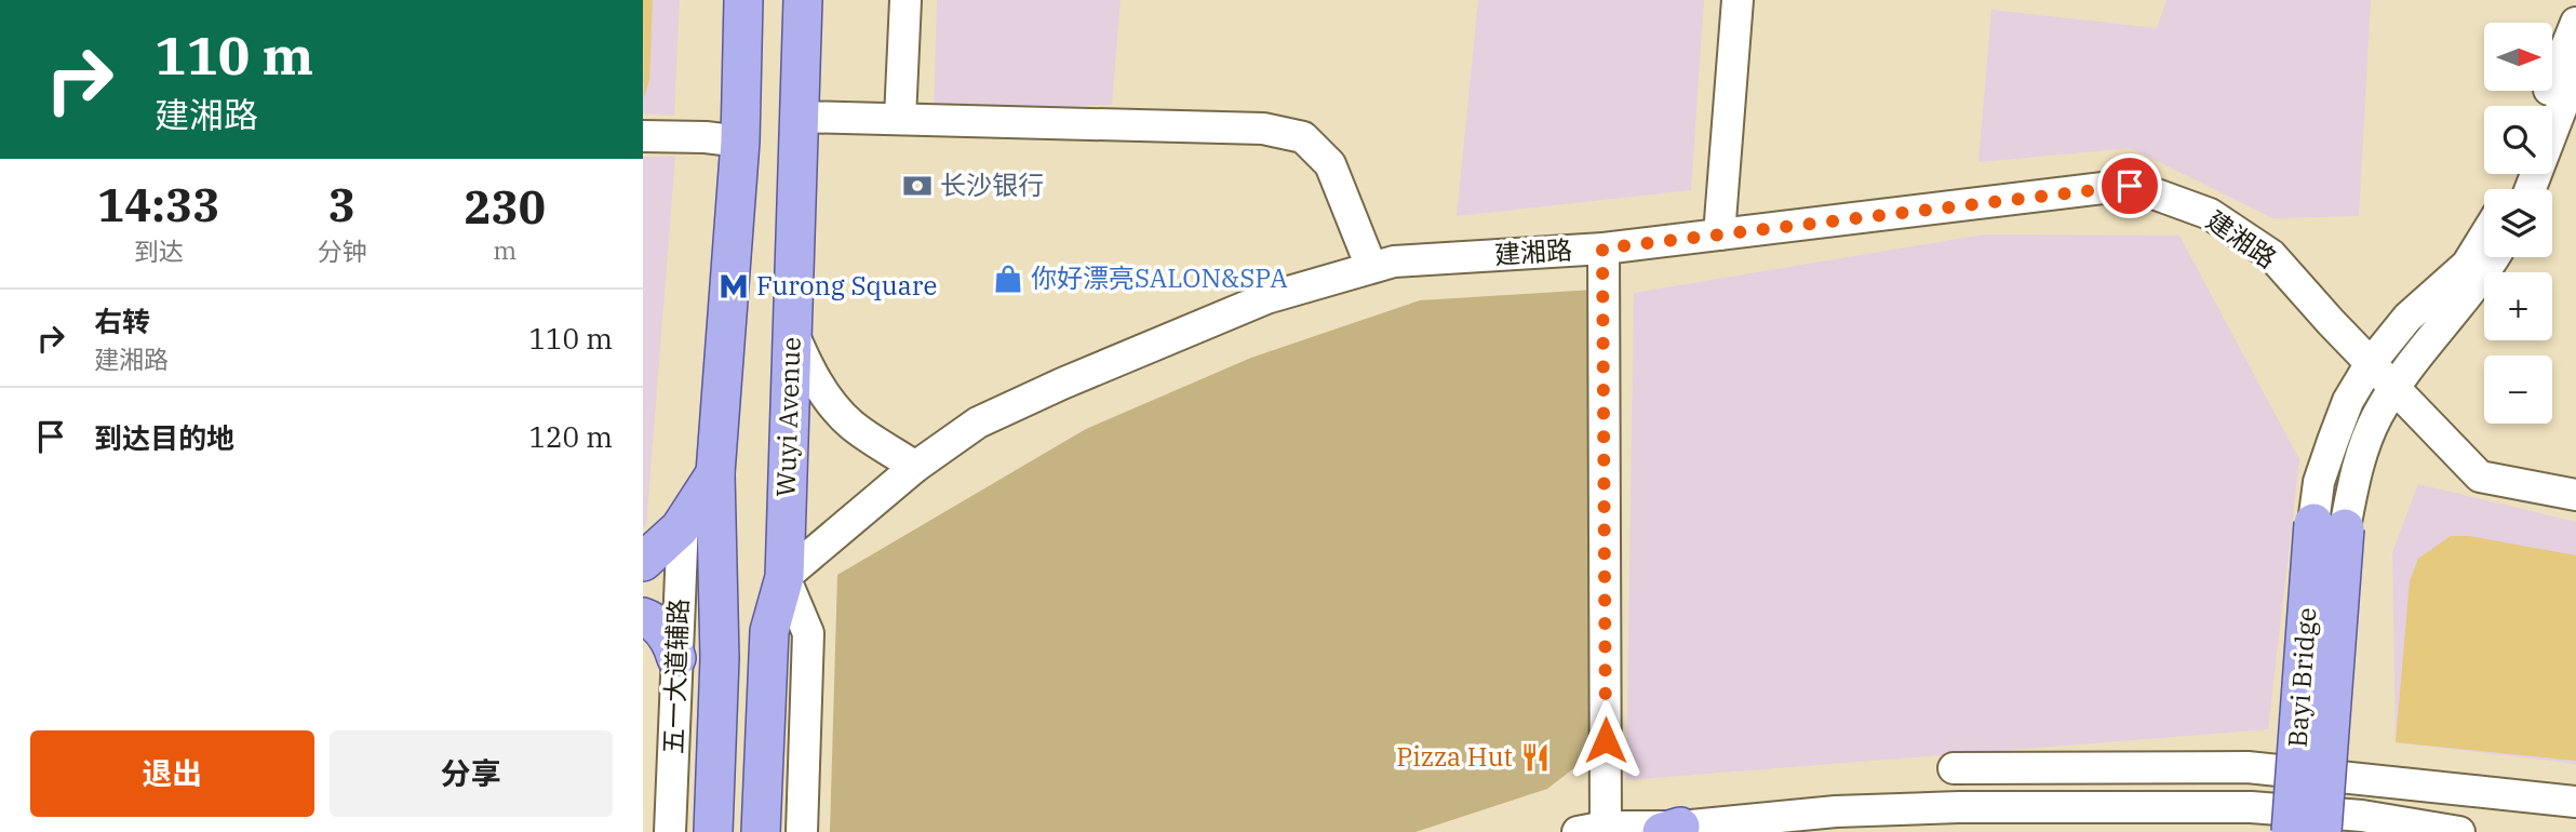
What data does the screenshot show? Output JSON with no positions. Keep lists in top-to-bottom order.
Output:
{
  "streets": {
    "main road": ["Wuyi Avenue", "Bayi Bridge"],
    "street": ["建湘路", "五一大道辅路"]
  },
  "crossings": [
    ["建湘路", "Wuyi Avenue"]
  ],
  "places": {
    "bank": ["长沙银行"],
    "shop": ["你好漂亮SALON&SPA"],
    "metro station": ["Furong Square"],
    "restaurant": ["Pizza Hut"]
  },
  "north": "right",
  "page": {
    "turn": ["110 m", "建湘路"],
    "map_buttons": ["+", "−"],
    "eta": [
      "14:33",
      "到达",
      "3",
      "分钟",
      "230",
      "m"
    ],
    "list": [
      {
        "name": "右转",
        "note": "建湘路",
        "value": "110 m"
      },
      {
        "name": "到达目的地",
        "value": "120 m"
      }
    ],
    "buttons": ["退出", "分享"]
  }
}
